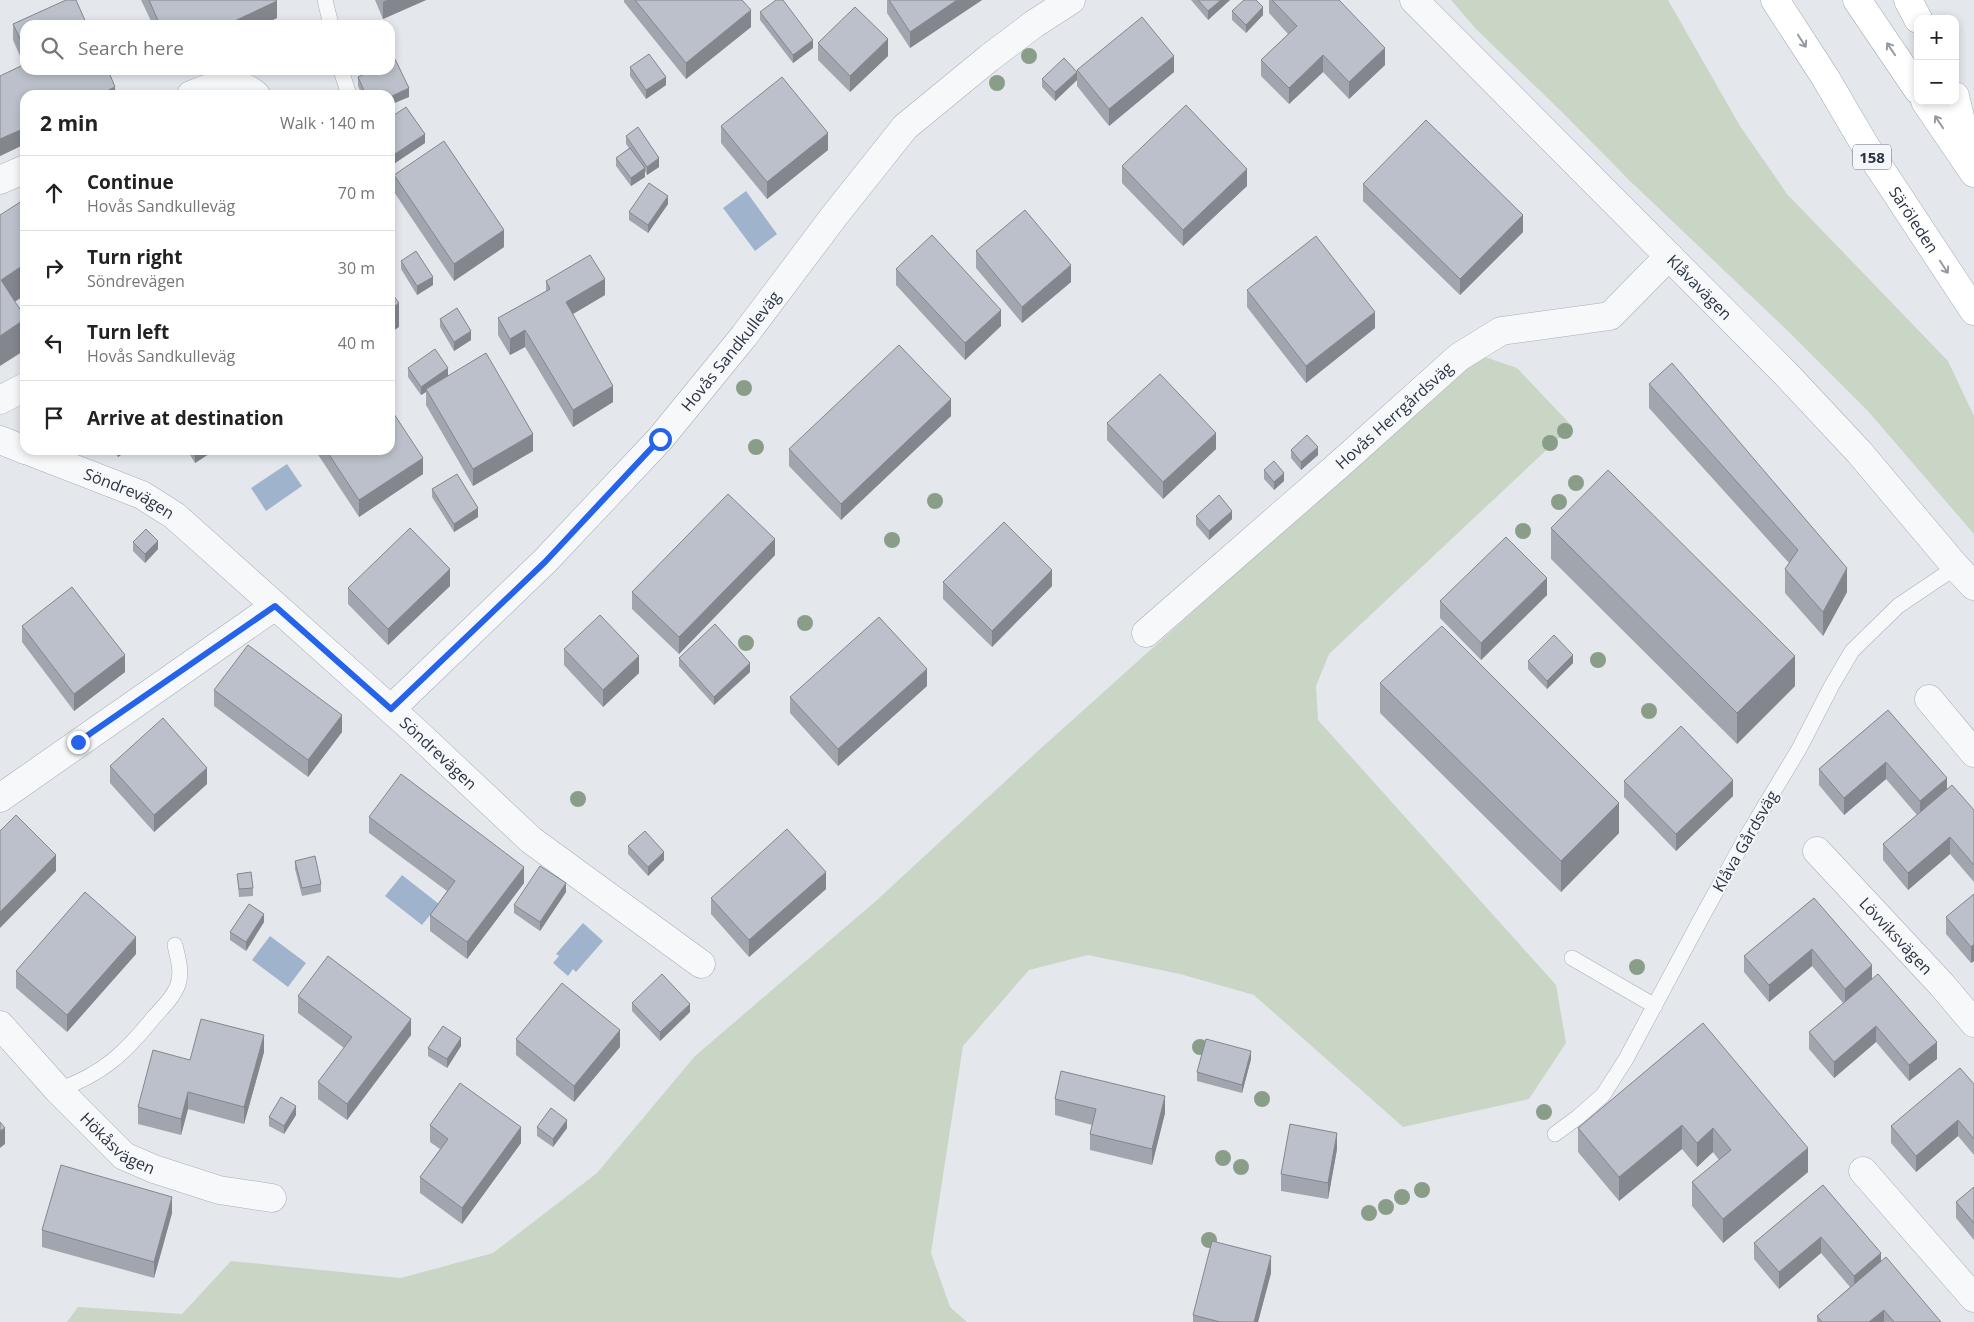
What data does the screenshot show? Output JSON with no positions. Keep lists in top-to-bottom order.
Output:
{
  "streets": {
    "main road": ["158", "Säröleden"],
    "street": [
      "Klåvavägen",
      "Hovås Sandkulleväg",
      "Hovås Herrgårdsväg",
      "Söndrevägen",
      "Lövviksvägen",
      "Hökåsvägen"
    ],
    "lane": ["Klåva Gårdsväg"]
  },
  "crossings": [
    ["Klåvavägen", "Hovås Herrgårdsväg"],
    ["Klåvavägen", "Klåva Gårdsväg"],
    ["Hovås Sandkulleväg", "Söndrevägen"]
  ],
  "page": {
    "map_buttons": ["+", "−"],
    "search": "Search here",
    "heading": ["2 min", "Walk · 140 m"],
    "list": [
      ["Continue", "Hovås Sandkulleväg", "70 m"],
      ["Turn right", "Söndrevägen", "30 m"],
      ["Turn left", "Hovås Sandkulleväg", "40 m"],
      "Arrive at destination"
    ]
  }
}
